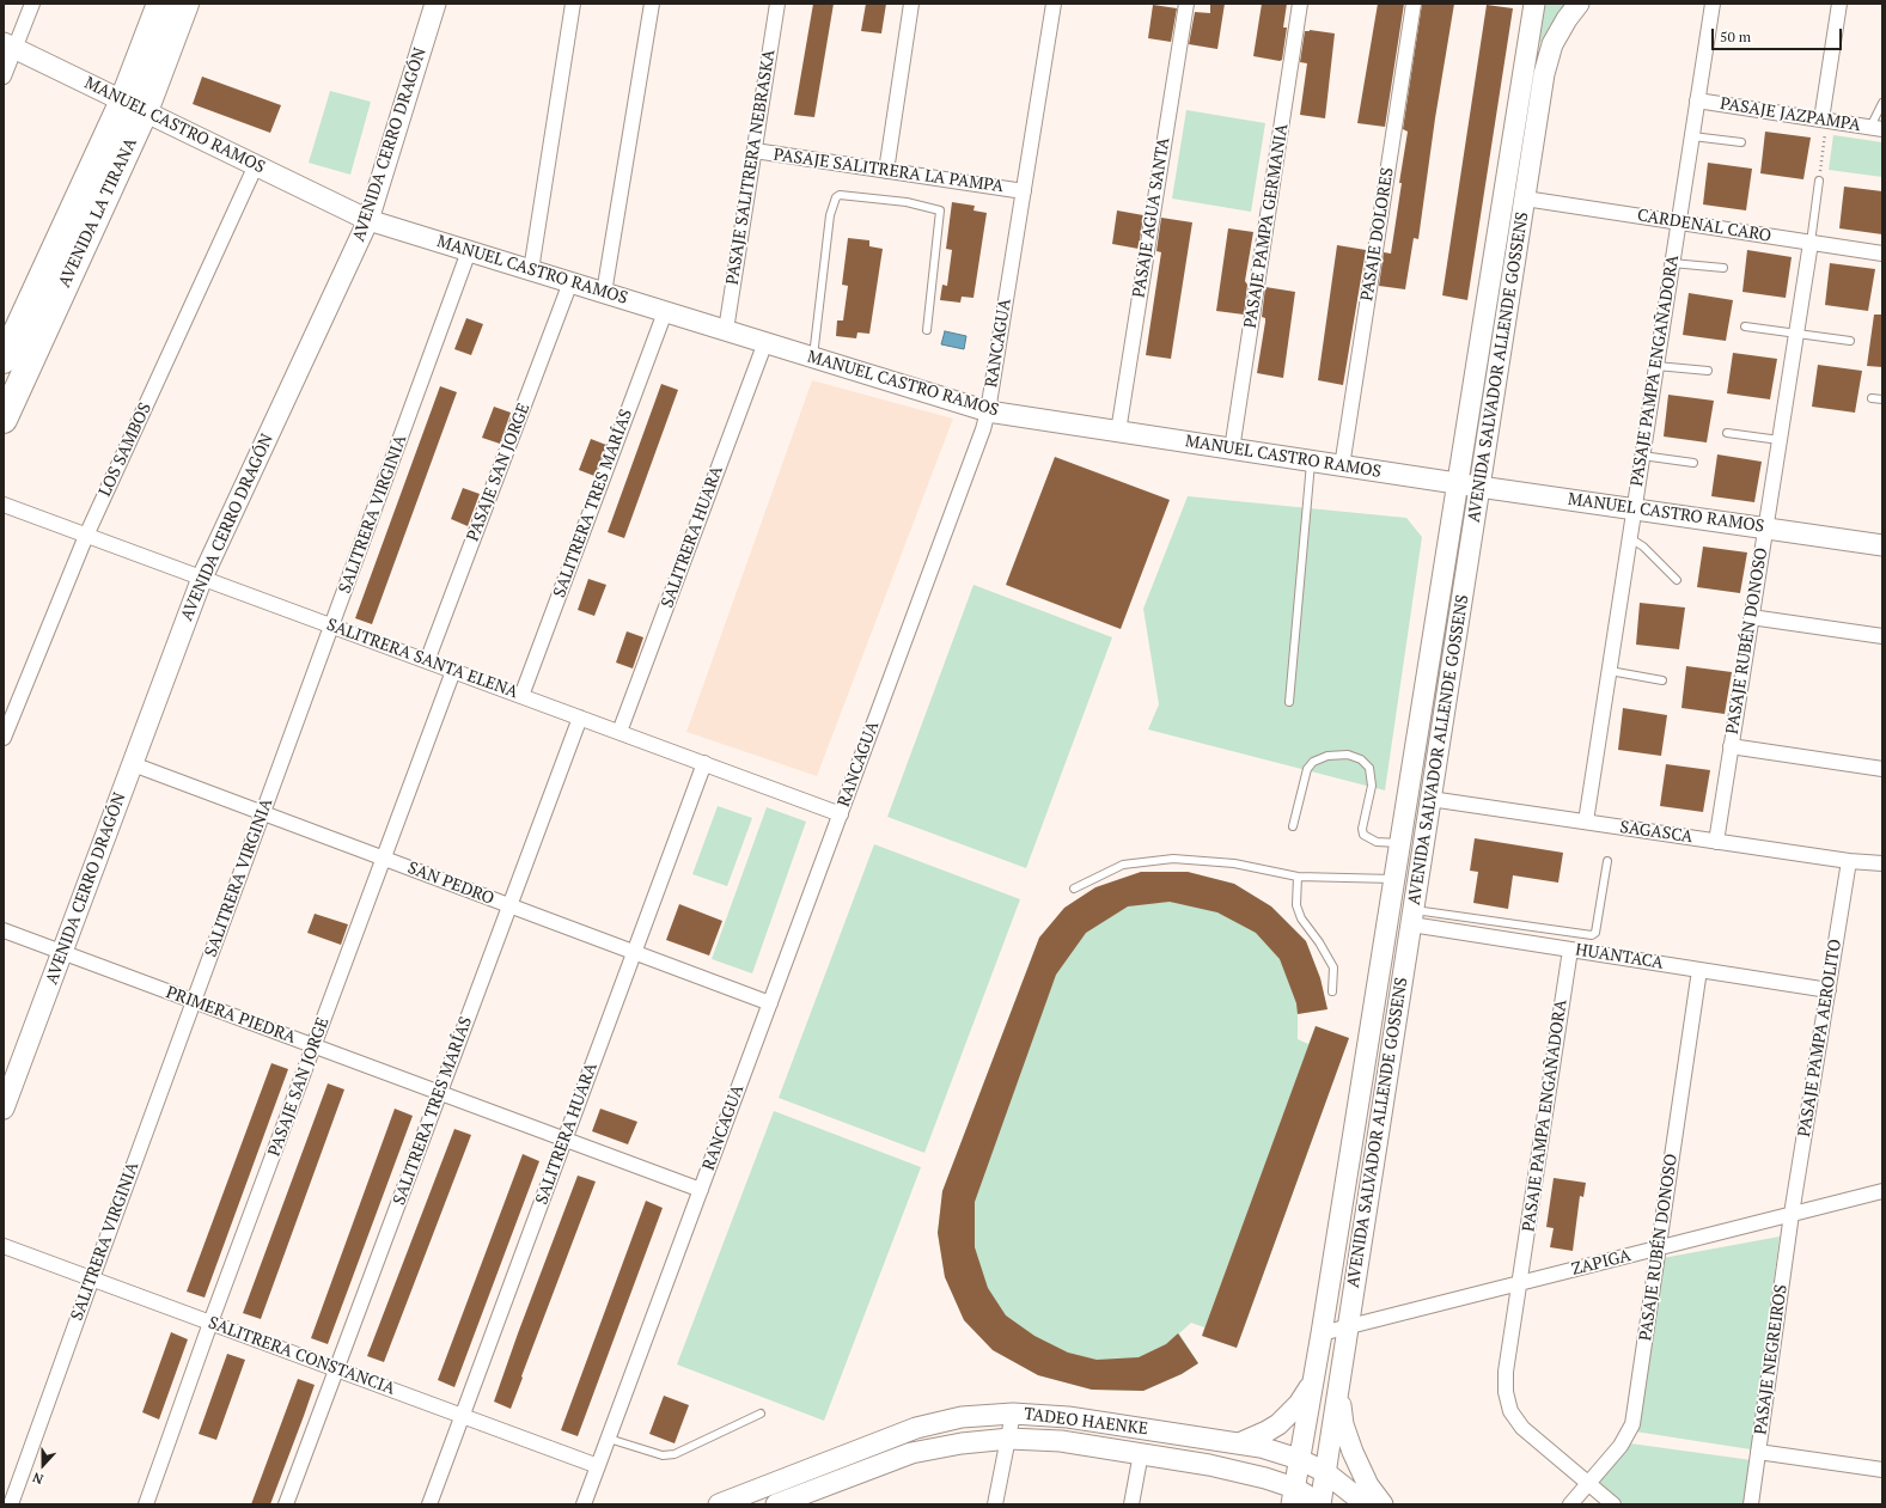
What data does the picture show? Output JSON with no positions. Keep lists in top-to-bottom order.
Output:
{
  "streets": {
    "highway": ["AVENIDA LA TIRANA"],
    "main road": [
      "MANUEL CASTRO RAMOS",
      "AVENIDA CERRO DRAGÓN",
      "AVENIDA SALVADOR ALLENDE GOSSENS",
      "TADEO HAENKE"
    ],
    "street": [
      "PASAJE JAZPAMPA",
      "PASAJE SALITRERA NEBRASKA",
      "PASAJE SALITRERA LA PAMPA",
      "PASAJE AGUA SANTA",
      "PASAJE PAMPA GERMANIA",
      "CARDENAL CARO",
      "PASAJE DOLORES",
      "RANCAGUA",
      "PASAJE PAMPA ENGAÑADORA",
      "LOS SAMBOS",
      "PASAJE SAN JORGE",
      "SALITRERA TRES MARÍAS",
      "SALITRERA VIRGINIA",
      "SALITRERA HUARA",
      "PASAJE RUBÉN DONOSO",
      "SALITRERA SANTA ELENA",
      "SAGASCA",
      "SAN PEDRO",
      "HUANTACA",
      "PRIMERA PIEDRA",
      "PASAJE PAMPA AEROLITO",
      "ZAPIGA",
      "SALITRERA CONSTANCIA",
      "PASAJE NEGREIROS"
    ]
  },
  "crossings": [
    ["PASAJE JAZPAMPA", "PASAJE PAMPA ENGAÑADORA"],
    ["MANUEL CASTRO RAMOS", "AVENIDA CERRO DRAGÓN"],
    ["MANUEL CASTRO RAMOS", "PASAJE SALITRERA NEBRASKA"],
    ["MANUEL CASTRO RAMOS", "AVENIDA LA TIRANA"],
    ["MANUEL CASTRO RAMOS", "PASAJE AGUA SANTA"],
    ["MANUEL CASTRO RAMOS", "PASAJE PAMPA GERMANIA"],
    ["MANUEL CASTRO RAMOS", "PASAJE DOLORES"],
    ["MANUEL CASTRO RAMOS", "RANCAGUA"],
    ["MANUEL CASTRO RAMOS", "AVENIDA SALVADOR ALLENDE GOSSENS"],
    ["MANUEL CASTRO RAMOS", "PASAJE PAMPA ENGAÑADORA"],
    ["MANUEL CASTRO RAMOS", "LOS SAMBOS"],
    ["MANUEL CASTRO RAMOS", "PASAJE SAN JORGE"],
    ["MANUEL CASTRO RAMOS", "SALITRERA TRES MARÍAS"],
    ["MANUEL CASTRO RAMOS", "SALITRERA VIRGINIA"],
    ["MANUEL CASTRO RAMOS", "SALITRERA HUARA"],
    ["MANUEL CASTRO RAMOS", "PASAJE RUBÉN DONOSO"],
    ["AVENIDA CERRO DRAGÓN", "SALITRERA SANTA ELENA"],
    ["AVENIDA CERRO DRAGÓN", "SAN PEDRO"],
    ["AVENIDA CERRO DRAGÓN", "PRIMERA PIEDRA"],
    ["PASAJE SALITRERA NEBRASKA", "PASAJE SALITRERA LA PAMPA"],
    ["PASAJE SALITRERA LA PAMPA", "RANCAGUA"],
    ["CARDENAL CARO", "AVENIDA SALVADOR ALLENDE GOSSENS"],
    ["CARDENAL CARO", "PASAJE PAMPA ENGAÑADORA"],
    ["CARDENAL CARO", "PASAJE RUBÉN DONOSO"],
    ["RANCAGUA", "SALITRERA SANTA ELENA"],
    ["RANCAGUA", "SAN PEDRO"],
    ["RANCAGUA", "PRIMERA PIEDRA"],
    ["RANCAGUA", "SALITRERA CONSTANCIA"],
    ["AVENIDA SALVADOR ALLENDE GOSSENS", "SAGASCA"],
    ["AVENIDA SALVADOR ALLENDE GOSSENS", "HUANTACA"],
    ["AVENIDA SALVADOR ALLENDE GOSSENS", "ZAPIGA"],
    ["AVENIDA SALVADOR ALLENDE GOSSENS", "TADEO HAENKE"],
    ["PASAJE PAMPA ENGAÑADORA", "PASAJE RUBÉN DONOSO"],
    ["PASAJE PAMPA ENGAÑADORA", "SAGASCA"],
    ["PASAJE PAMPA ENGAÑADORA", "HUANTACA"],
    ["PASAJE PAMPA ENGAÑADORA", "ZAPIGA"],
    ["LOS SAMBOS", "SALITRERA SANTA ELENA"],
    ["PASAJE SAN JORGE", "SALITRERA SANTA ELENA"],
    ["PASAJE SAN JORGE", "SAN PEDRO"],
    ["PASAJE SAN JORGE", "PRIMERA PIEDRA"],
    ["PASAJE SAN JORGE", "SALITRERA CONSTANCIA"],
    ["SALITRERA TRES MARÍAS", "SALITRERA SANTA ELENA"],
    ["SALITRERA TRES MARÍAS", "SAN PEDRO"],
    ["SALITRERA TRES MARÍAS", "PRIMERA PIEDRA"],
    ["SALITRERA TRES MARÍAS", "SALITRERA CONSTANCIA"],
    ["SALITRERA VIRGINIA", "SALITRERA SANTA ELENA"],
    ["SALITRERA VIRGINIA", "SAN PEDRO"],
    ["SALITRERA VIRGINIA", "PRIMERA PIEDRA"],
    ["SALITRERA VIRGINIA", "SALITRERA CONSTANCIA"],
    ["SALITRERA HUARA", "SALITRERA SANTA ELENA"],
    ["SALITRERA HUARA", "SAN PEDRO"],
    ["SALITRERA HUARA", "PRIMERA PIEDRA"],
    ["SALITRERA HUARA", "SALITRERA CONSTANCIA"],
    ["PASAJE RUBÉN DONOSO", "SAGASCA"],
    ["PASAJE RUBÉN DONOSO", "HUANTACA"],
    ["PASAJE RUBÉN DONOSO", "ZAPIGA"],
    ["SAGASCA", "PASAJE PAMPA AEROLITO"],
    ["HUANTACA", "PASAJE PAMPA AEROLITO"],
    ["PASAJE PAMPA AEROLITO", "ZAPIGA"],
    ["PASAJE PAMPA AEROLITO", "PASAJE NEGREIROS"],
    ["ZAPIGA", "PASAJE NEGREIROS"]
  ],
  "scale_bar": "50 m",
  "north": "bottom"
}
